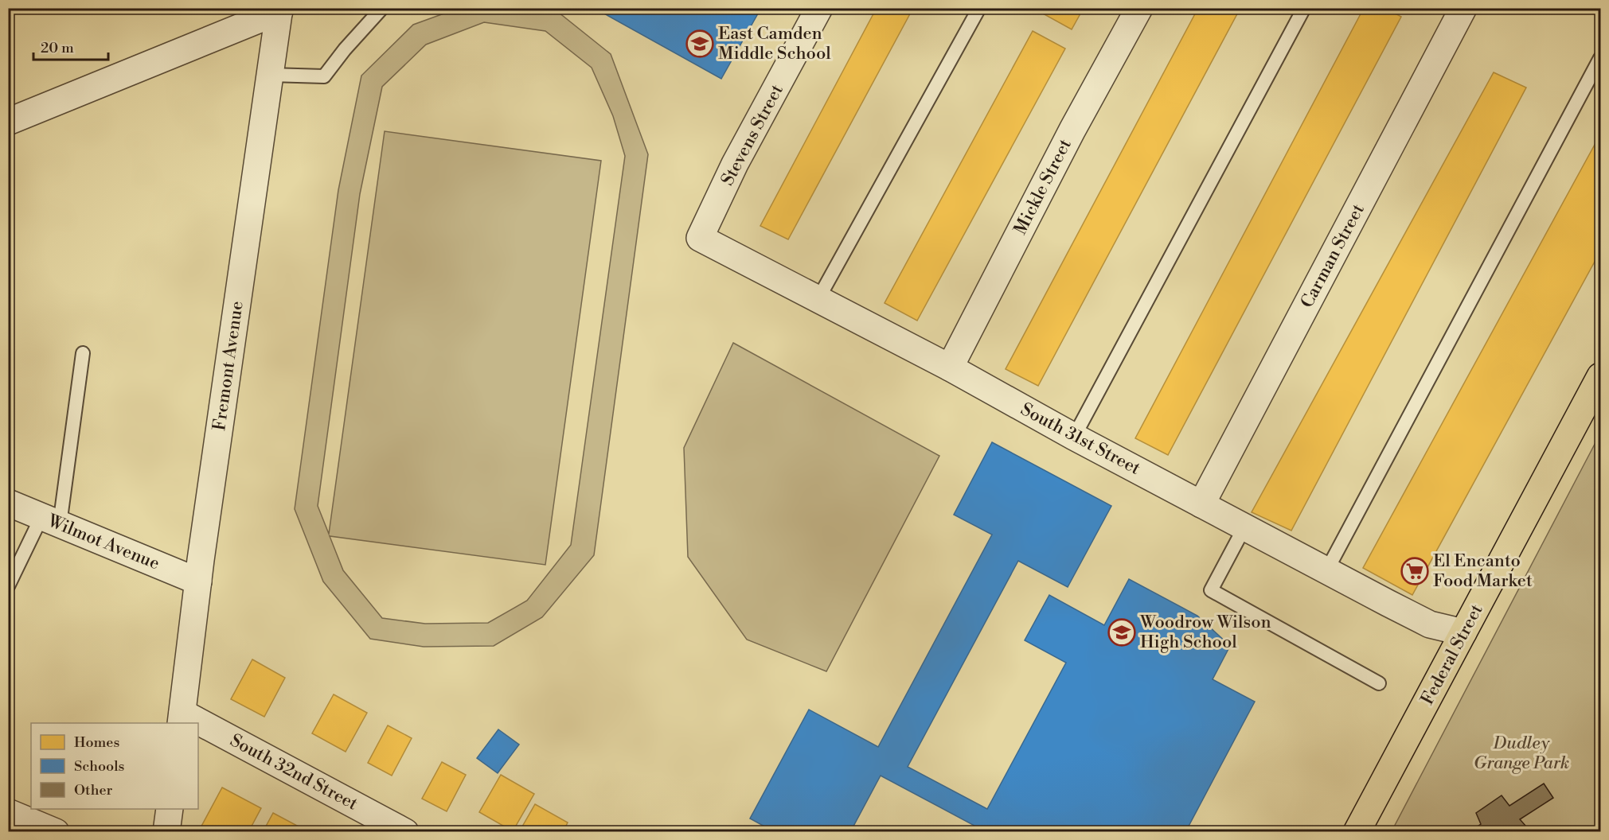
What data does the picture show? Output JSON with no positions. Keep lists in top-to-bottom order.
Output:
{
  "streets": {
    "main road": ["Federal Street"],
    "street": [
      "Stevens Street",
      "Mickle Street",
      "Carman Street",
      "Fremont Avenue",
      "South 31st Street",
      "Wilmot Avenue",
      "South 32nd Street"
    ]
  },
  "crossings": [
    ["Stevens Street", "South 31st Street"],
    ["Mickle Street", "South 31st Street"],
    ["Carman Street", "South 31st Street"],
    ["Fremont Avenue", "Wilmot Avenue"],
    ["South 31st Street", "Federal Street"]
  ],
  "parks": ["Dudley Grange Park"],
  "places": {
    "school or university": ["East Camden Middle School", "Woodrow Wilson High School"],
    "supermarket": ["El Encanto Food Market"]
  },
  "legend": ["Homes", "Schools", "Other"],
  "scale_bar": "20 m"
}
